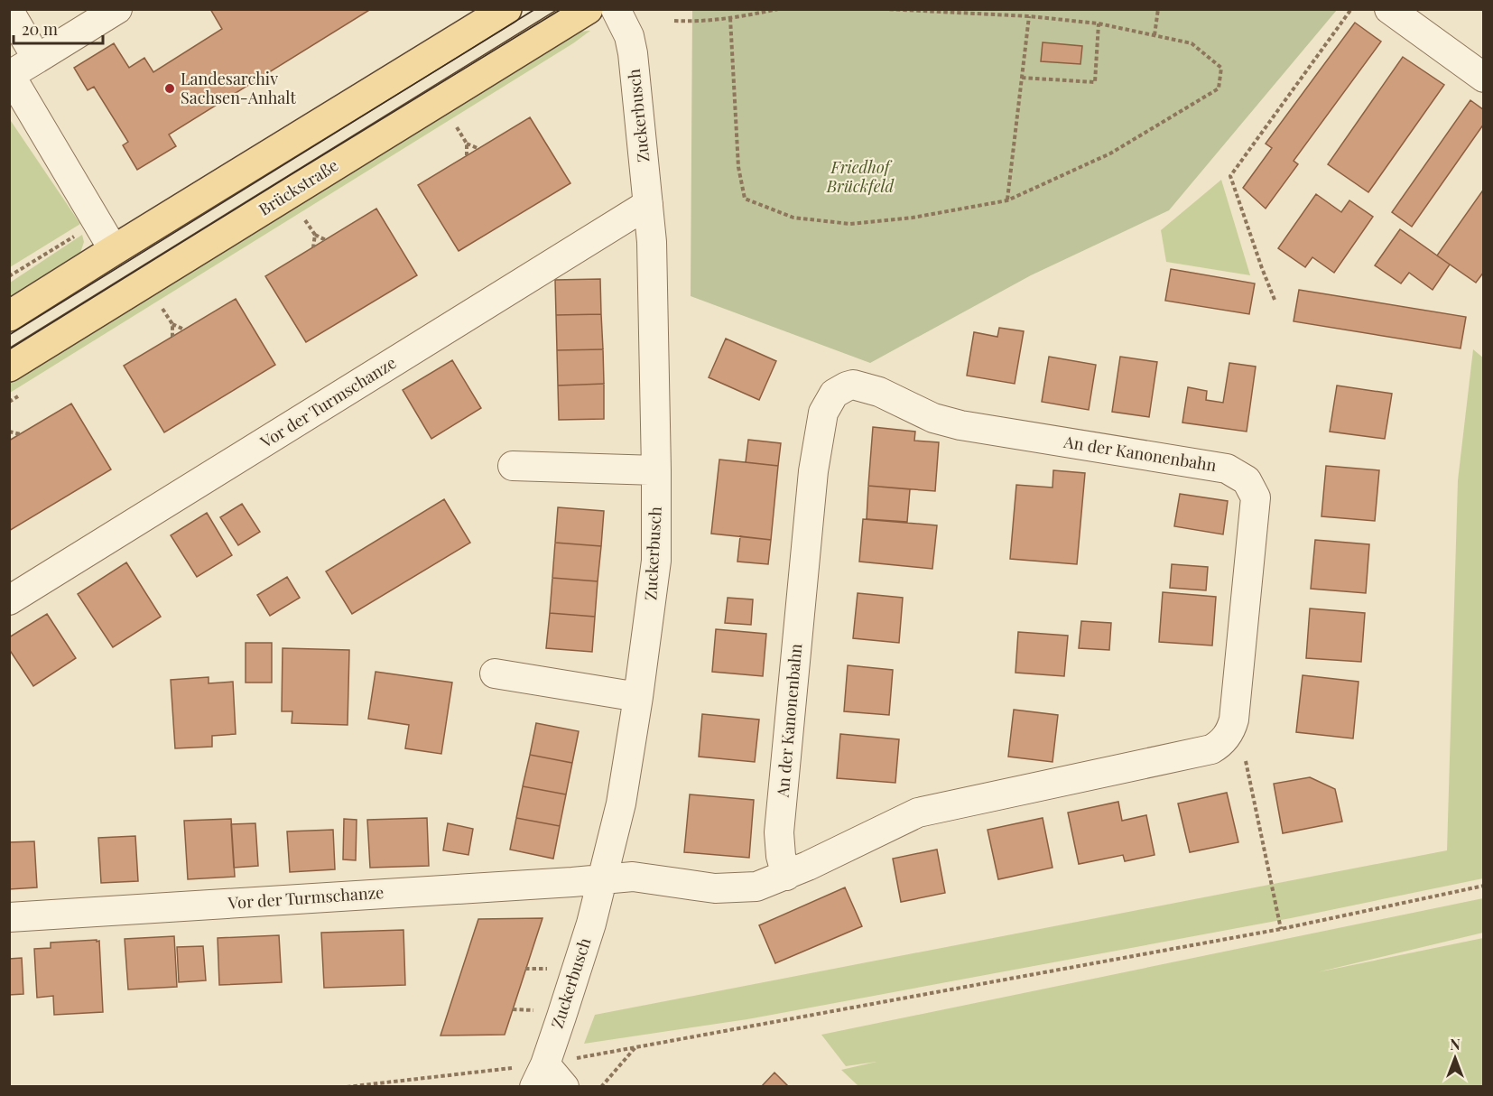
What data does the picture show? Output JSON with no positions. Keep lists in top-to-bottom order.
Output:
{
  "streets": {
    "main road": ["Brückstraße"],
    "street": ["Zuckerbusch", "Vor der Turmschanze", "An der Kanonenbahn"]
  },
  "crossings": [
    ["Zuckerbusch", "Vor der Turmschanze"]
  ],
  "parks": ["Friedhof Brückfeld"],
  "places": ["Landesarchiv Sachsen-Anhalt"],
  "scale_bar": "20 m",
  "north": "top"
}
